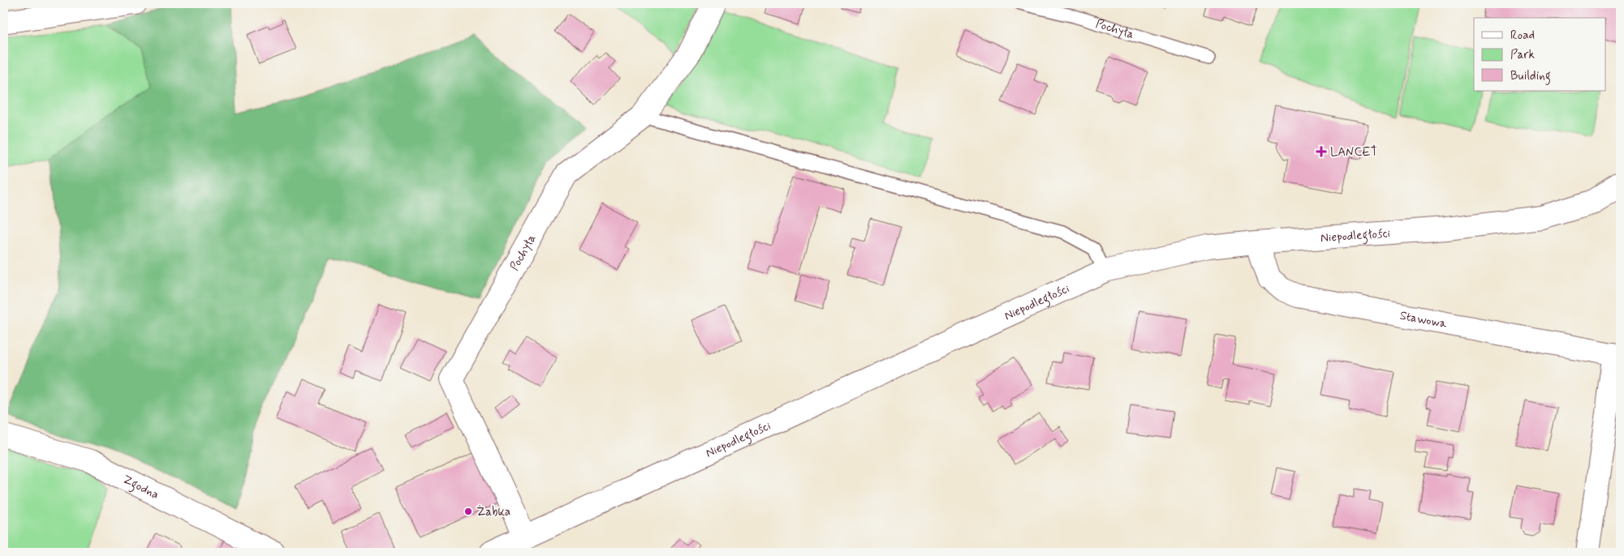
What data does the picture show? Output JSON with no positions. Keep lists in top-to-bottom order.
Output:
{
  "streets": {
    "street": [
      "Pochyła",
      "Niepodległości",
      "Stawowa",
      "Zgodna"
    ]
  },
  "crossings": [
    ["Pochyła", "Niepodległości"],
    ["Niepodległości", "Stawowa"]
  ],
  "places": {
    "health": ["LANCET"],
    "other": ["Żabka"]
  },
  "legend": ["Road", "Park", "Building"]
}
